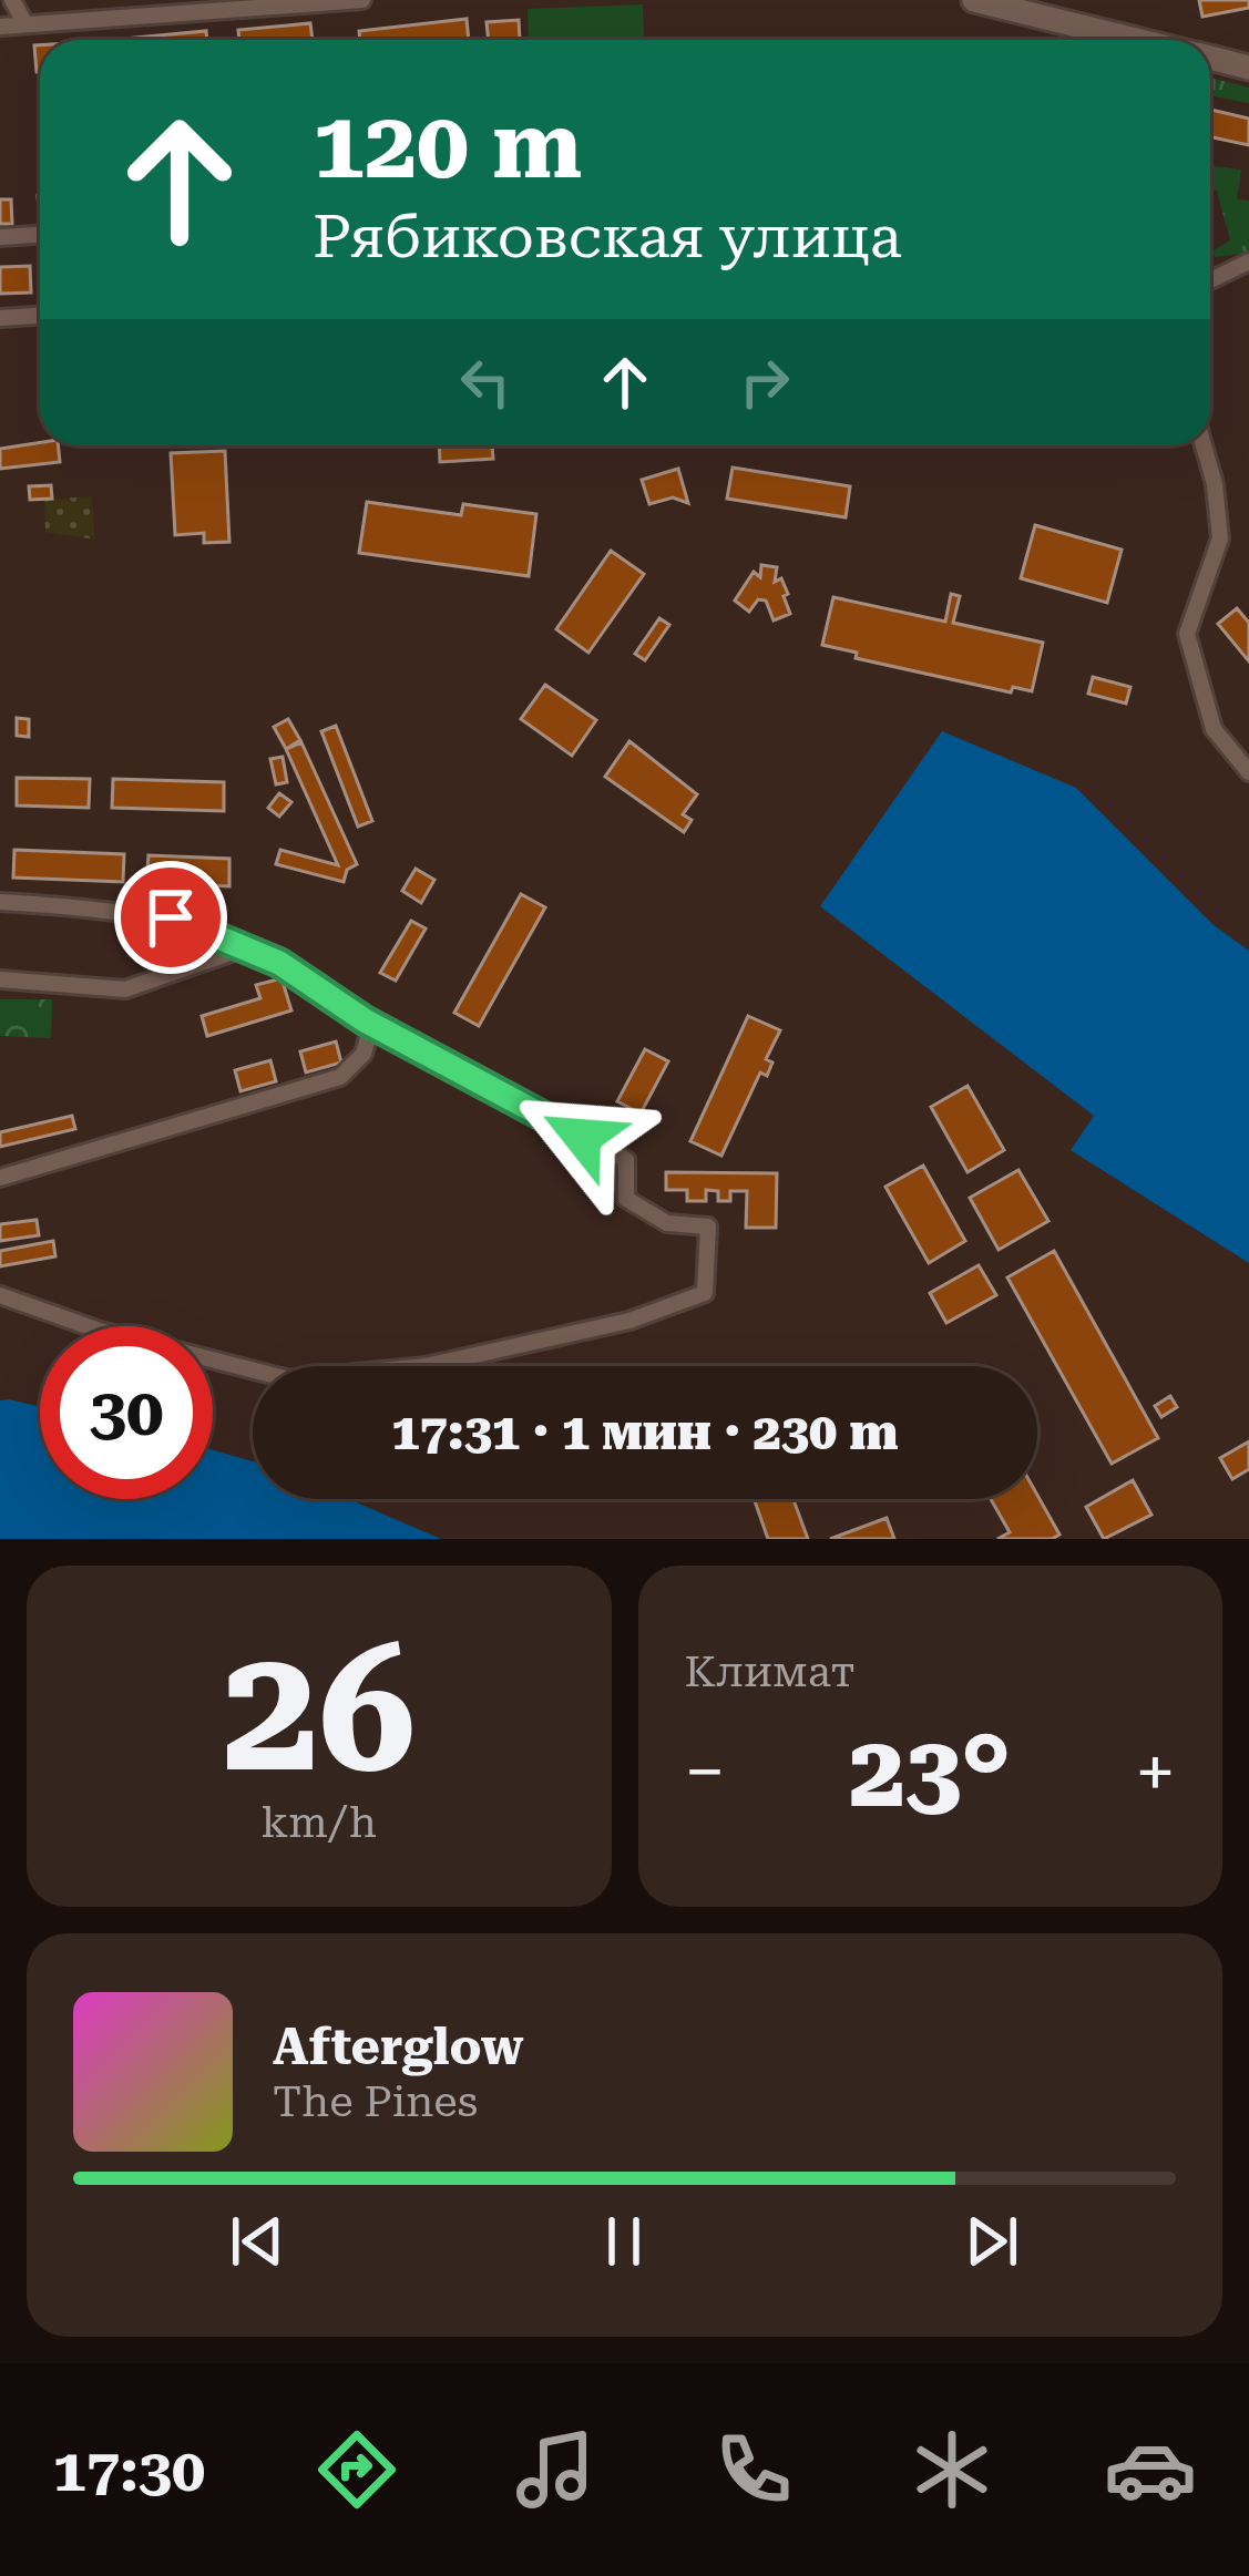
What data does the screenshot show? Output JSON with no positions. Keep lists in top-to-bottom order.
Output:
{
  "page": {
    "turn": ["120 m", "Рябиковская улица"],
    "limit": "30",
    "trip": "17:31 · 1 мин · 230 m",
    "tile": [
      ["26", "km/h"],
      "Климат"
    ],
    "heat": ["−", "23°", "+"],
    "song": ["Afterglow", "The Pines"],
    "tabs": "17:30"
  }
}
